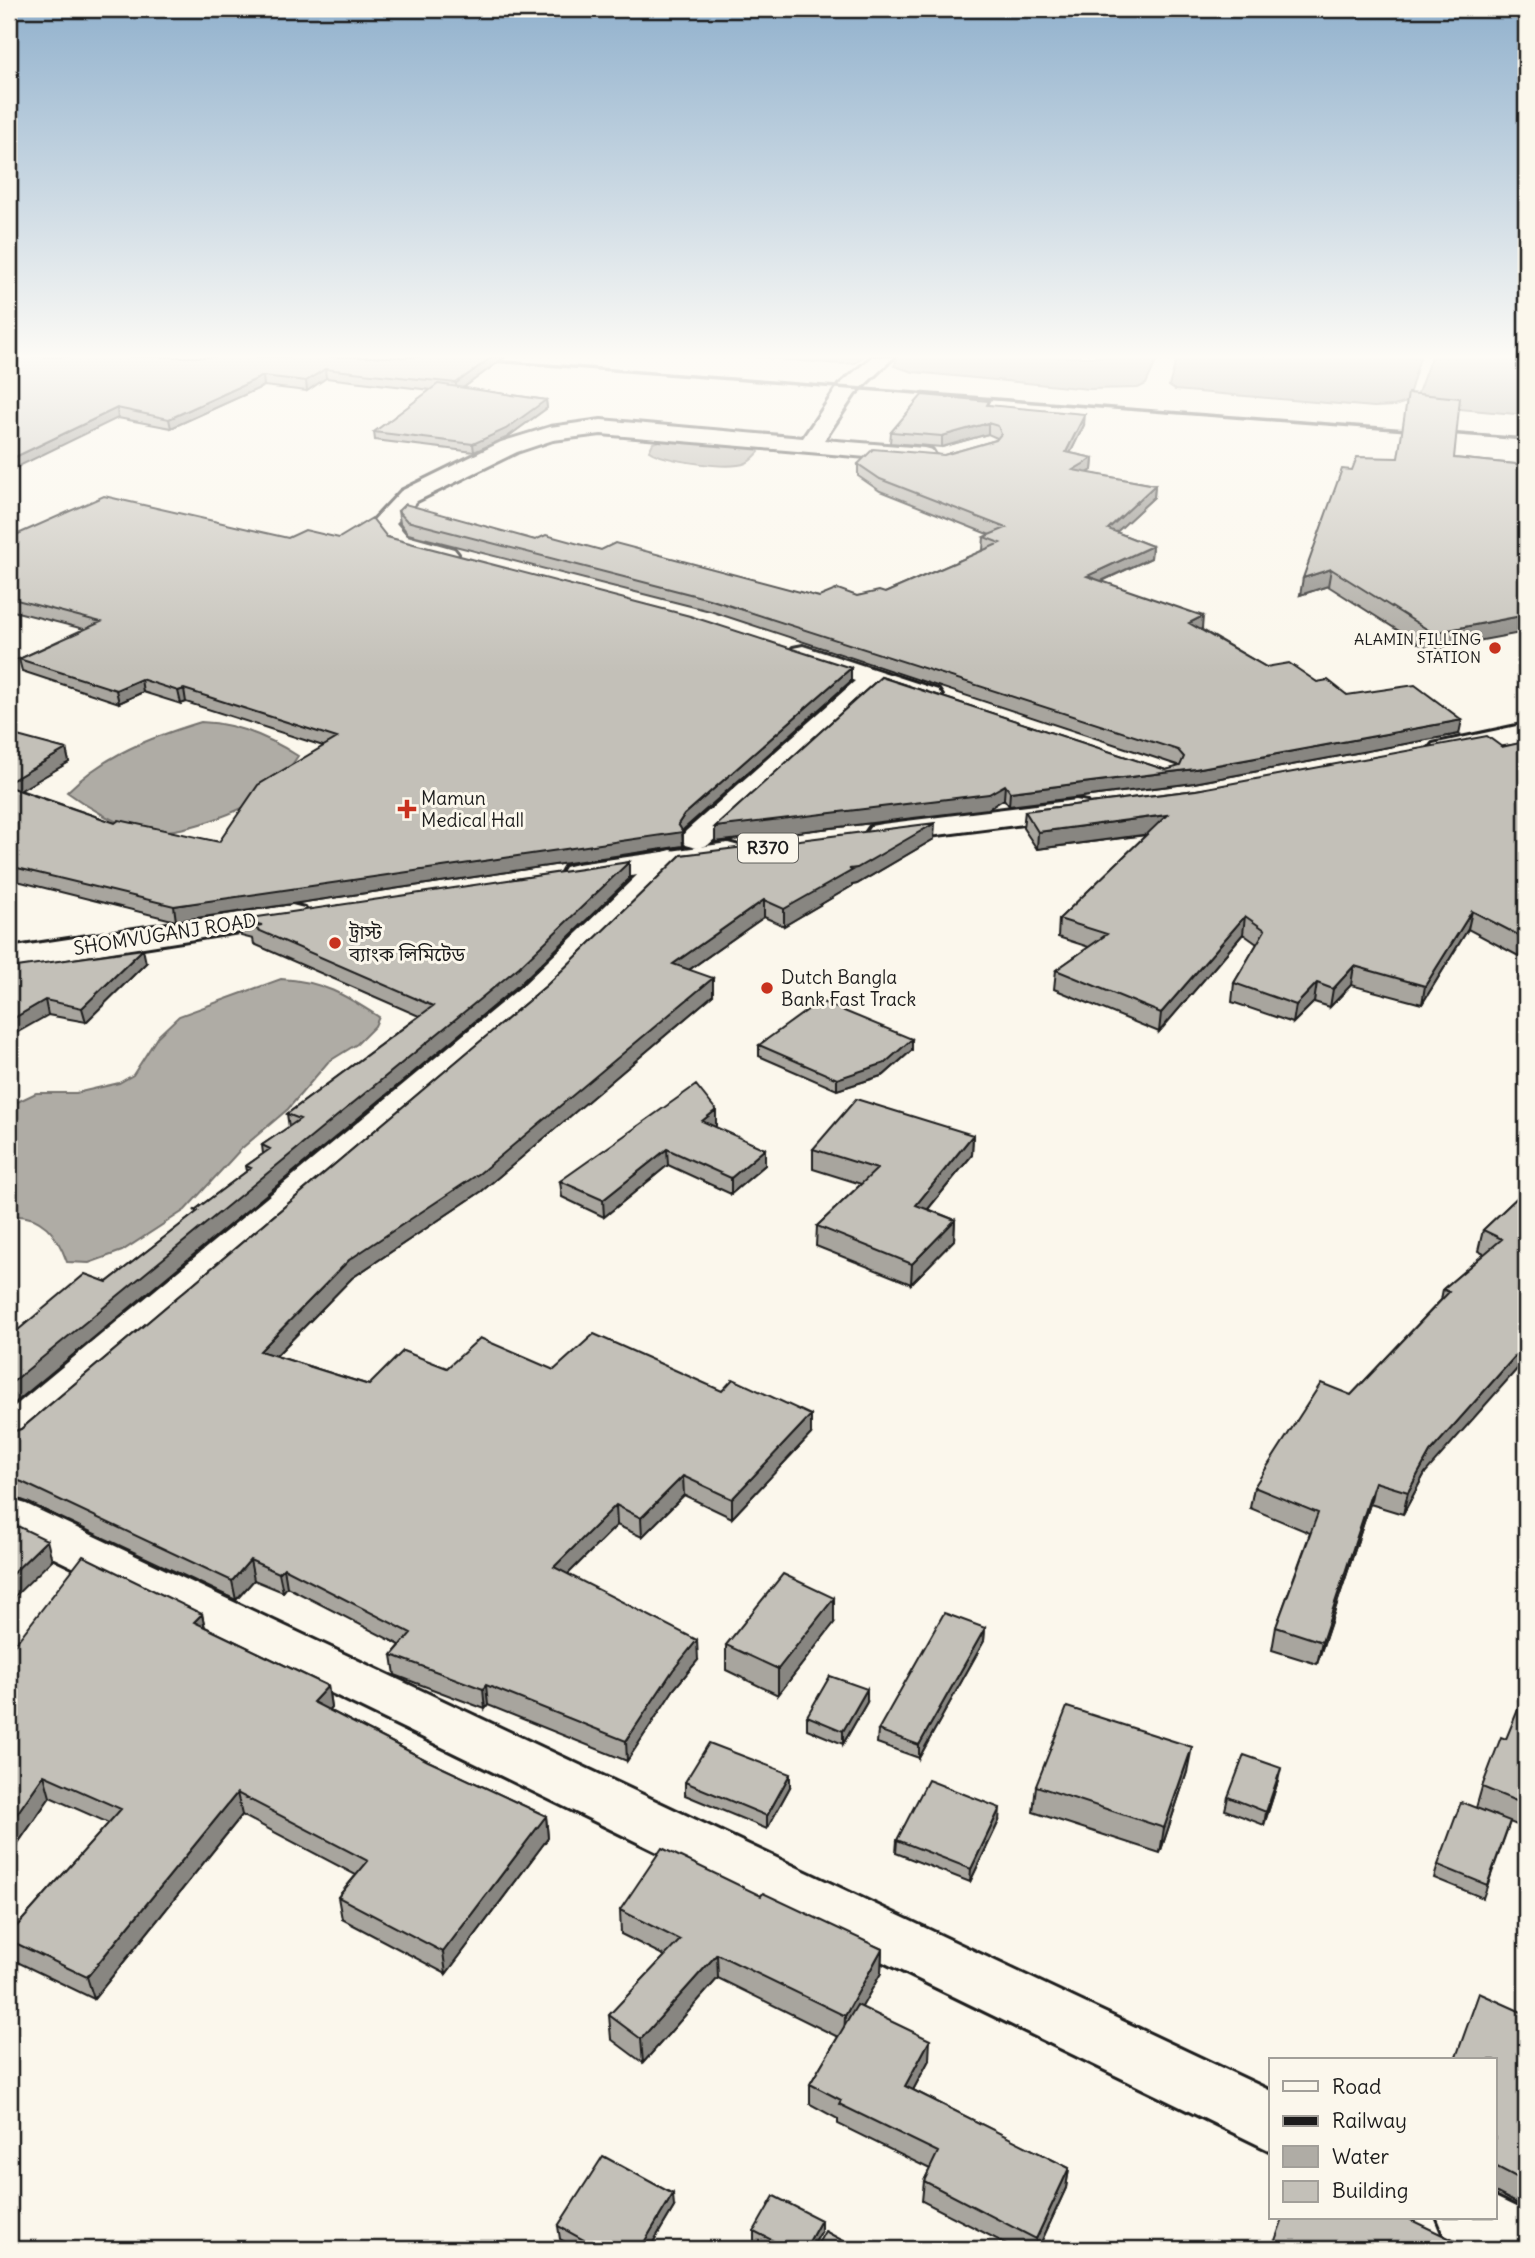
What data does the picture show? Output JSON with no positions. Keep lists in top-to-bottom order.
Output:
{
  "streets": {
    "street": ["R370", "SHOMVUGANJ ROAD"]
  },
  "places": {
    "other": ["ALAMIN FILLING STATION", "ট্রাস্ট ব্যাংক লিমিটেড", "Dutch Bangla Bank Fast Track"],
    "health": ["Mamun Medical Hall"]
  },
  "legend": [
    "Road",
    "Railway",
    "Water",
    "Building"
  ]
}
